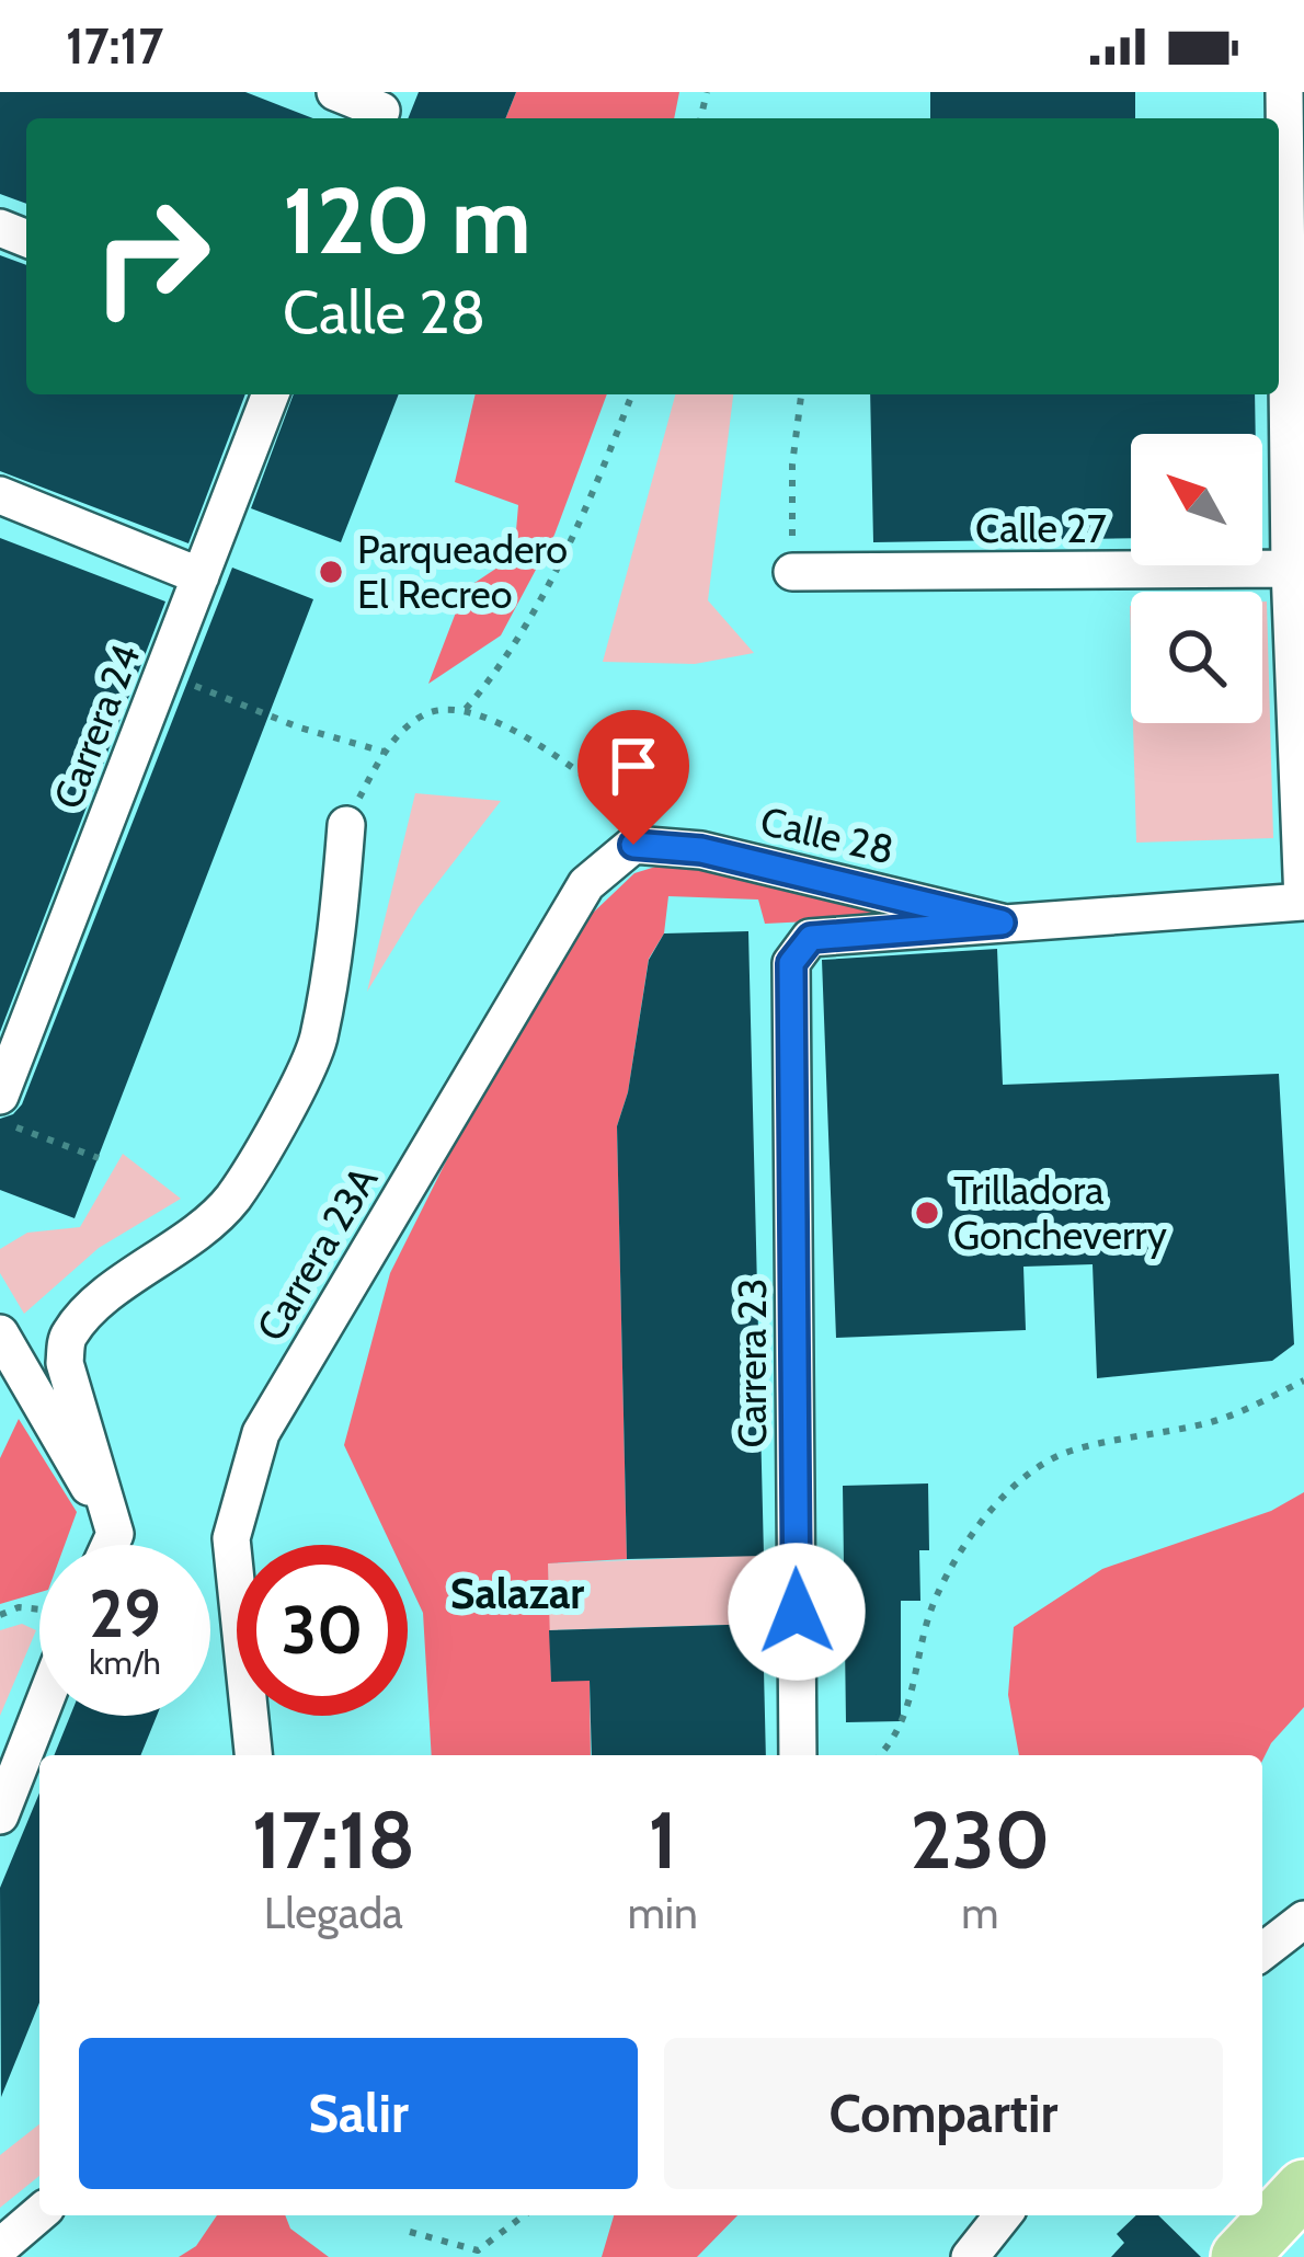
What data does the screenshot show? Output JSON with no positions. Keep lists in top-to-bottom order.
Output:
{
  "streets": {
    "street": [
      "Calle 27",
      "Carrera 24",
      "Calle 28",
      "Carrera 23A",
      "Carrera 23"
    ]
  },
  "crossings": [
    ["Calle 28", "Carrera 23A"],
    ["Calle 28", "Carrera 23"]
  ],
  "districts": ["Salazar"],
  "places": ["Parqueadero El Recreo", "Trilladora Goncheverry"],
  "north": "top left",
  "page": {
    "status": "17:17",
    "turn": ["120 m", "Calle 28"],
    "speed": "29 km/h",
    "limit": "30",
    "eta": [
      "17:18",
      "Llegada",
      "1",
      "min",
      "230",
      "m"
    ],
    "buttons": ["Salir", "Compartir"]
  }
}
